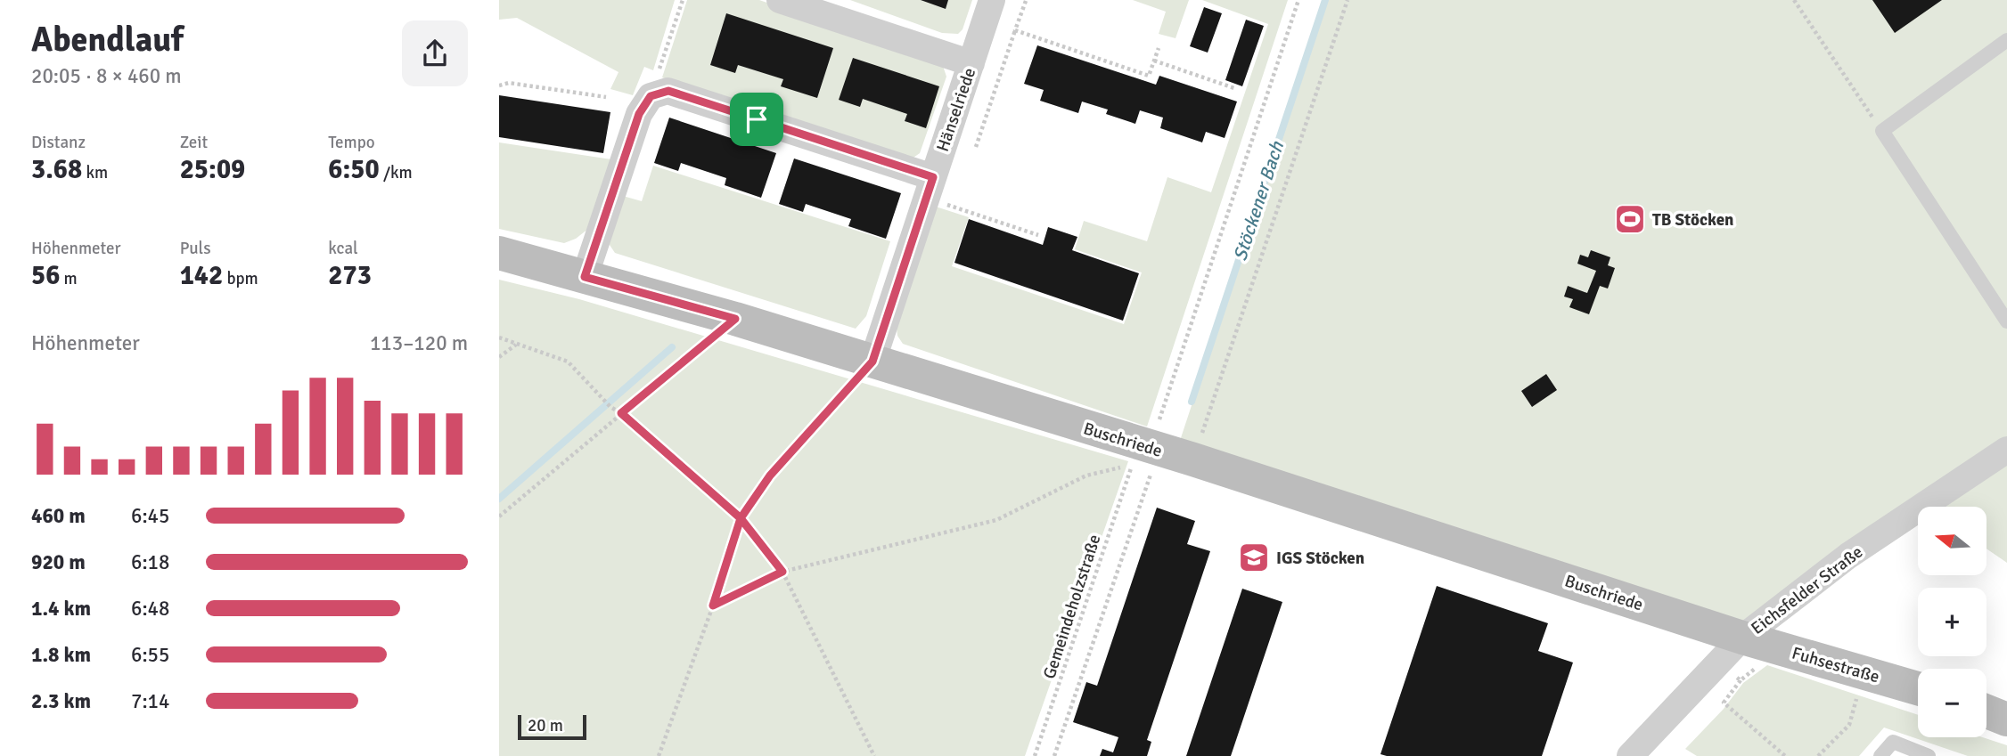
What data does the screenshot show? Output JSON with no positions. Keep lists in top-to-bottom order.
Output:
{
  "streets": {
    "street": [
      "Hänselriede",
      "Buschriede",
      "Eichsfelder Straße",
      "Fuhsestraße"
    ],
    "path": ["Gemeindeholzstraße"]
  },
  "crossings": [
    ["Hänselriede", "Buschriede"],
    ["Buschriede", "Eichsfelder Straße"],
    ["Buschriede", "Fuhsestraße"],
    ["Eichsfelder Straße", "Fuhsestraße"]
  ],
  "water": ["Stöckener Bach"],
  "places": {
    "sports": ["TB Stöcken"],
    "school or university": ["IGS Stöcken"]
  },
  "scale_bar": "20 m",
  "north": "left",
  "page": {
    "heading": ["Abendlauf", "20:05 · 8 × 460 m"],
    "stats": [
      ["Distanz", "3.68 km"],
      ["Zeit", "25:09"],
      ["Tempo", "6:50 /km"],
      ["Höhenmeter", "56 m"],
      ["Puls", "142 bpm"],
      ["kcal", "273"]
    ],
    "chart": ["Höhenmeter", "113–120 m"],
    "list": [
      {
        "name": "460 m",
        "note": "6:45"
      },
      {
        "name": "920 m",
        "note": "6:18"
      },
      {
        "name": "1.4 km",
        "note": "6:48"
      },
      {
        "name": "1.8 km",
        "note": "6:55"
      },
      {
        "name": "2.3 km",
        "note": "7:14"
      }
    ],
    "map_buttons": ["+", "−"],
    "scale": "20 m"
  }
}
